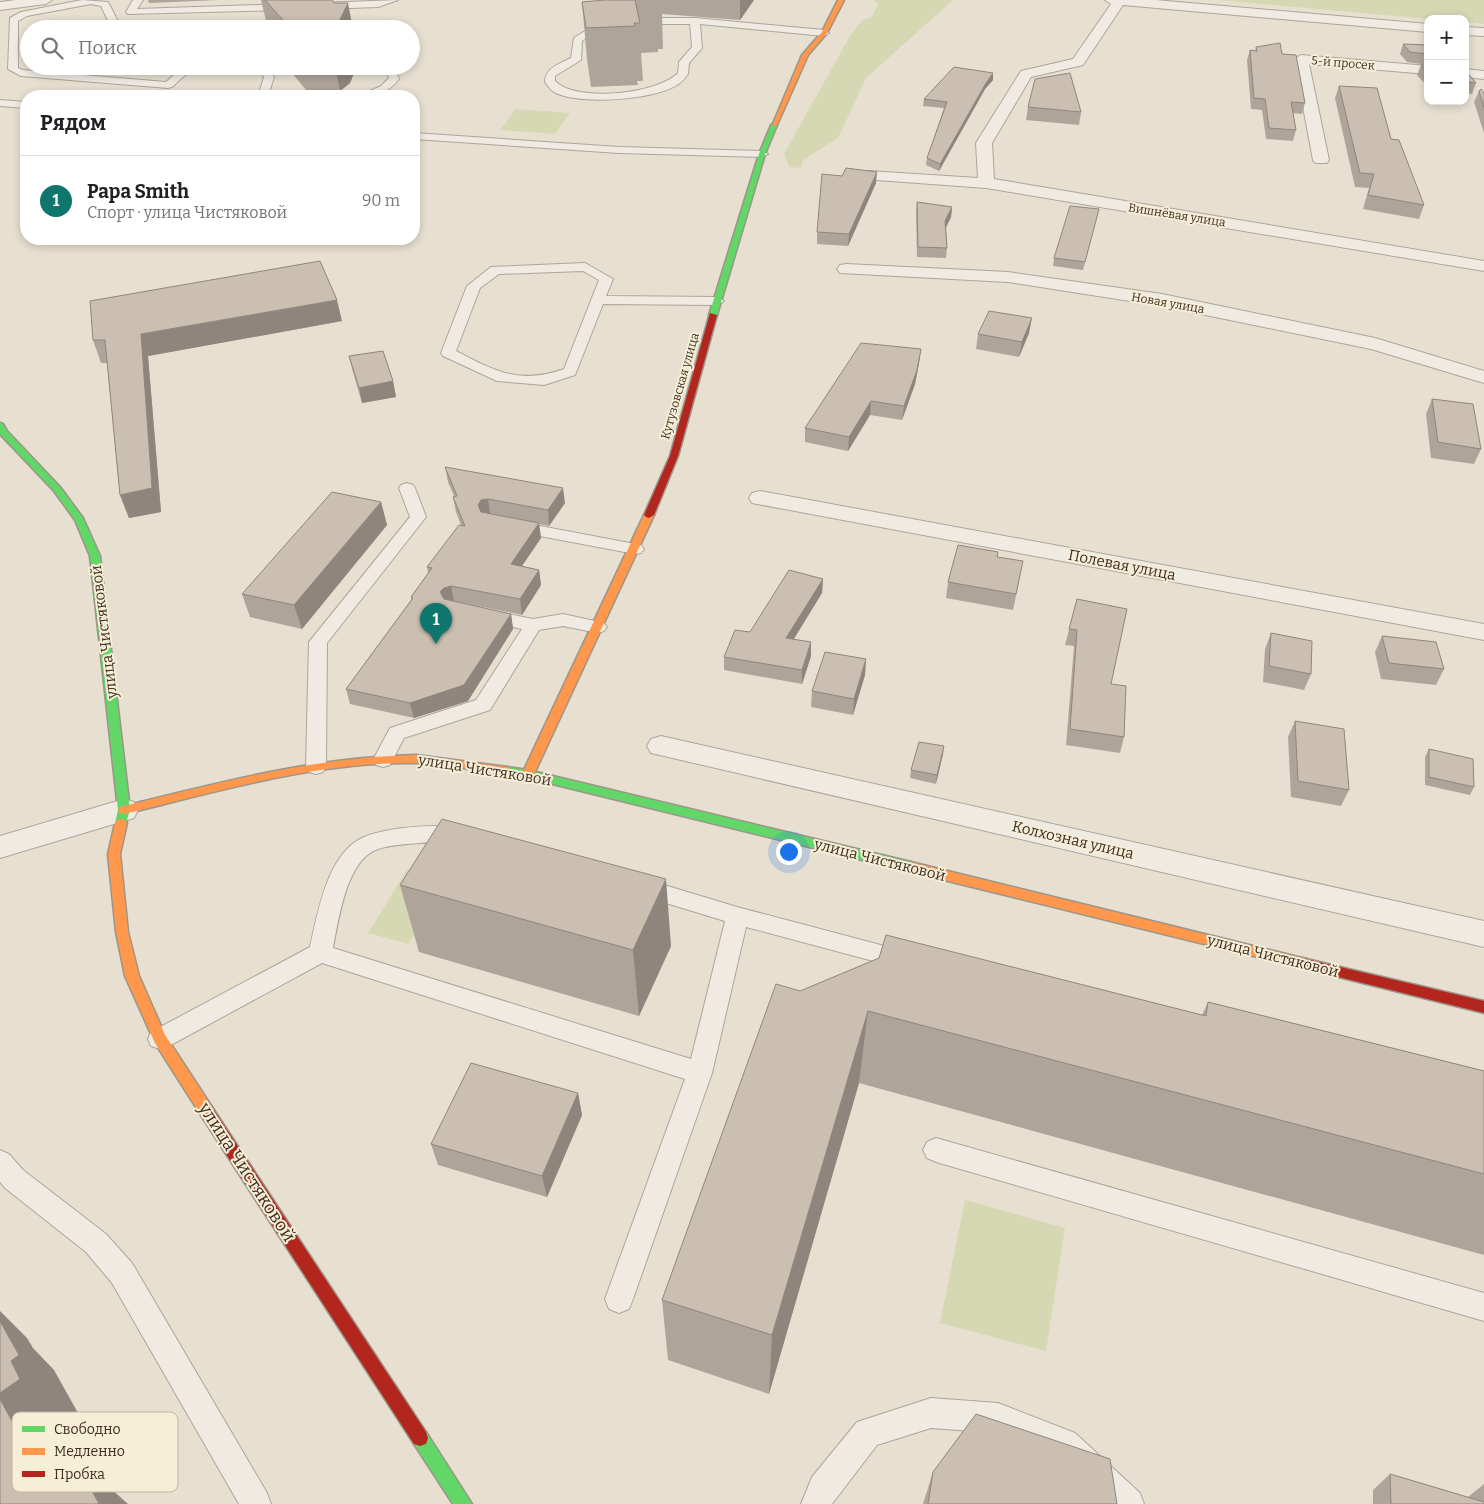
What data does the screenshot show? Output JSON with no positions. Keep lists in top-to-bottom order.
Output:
{
  "streets": {
    "street": [
      "5-й просек",
      "Вишнёвая улица",
      "Новая улица",
      "Кутузовская улица",
      "Полевая улица",
      "улица Чистяковой",
      "Колхозная улица"
    ]
  },
  "crossings": [
    ["Кутузовская улица", "улица Чистяковой"]
  ],
  "legend": ["Свободно", "Медленно", "Пробка"],
  "page": {
    "map_buttons": ["+", "−"],
    "search": "Поиск",
    "heading": "Рядом",
    "list": [
      {
        "mark": "1",
        "name": "Papa Smith",
        "note": "Спорт · улица Чистяковой",
        "value": "90 m"
      }
    ],
    "pins": "1"
  }
}
